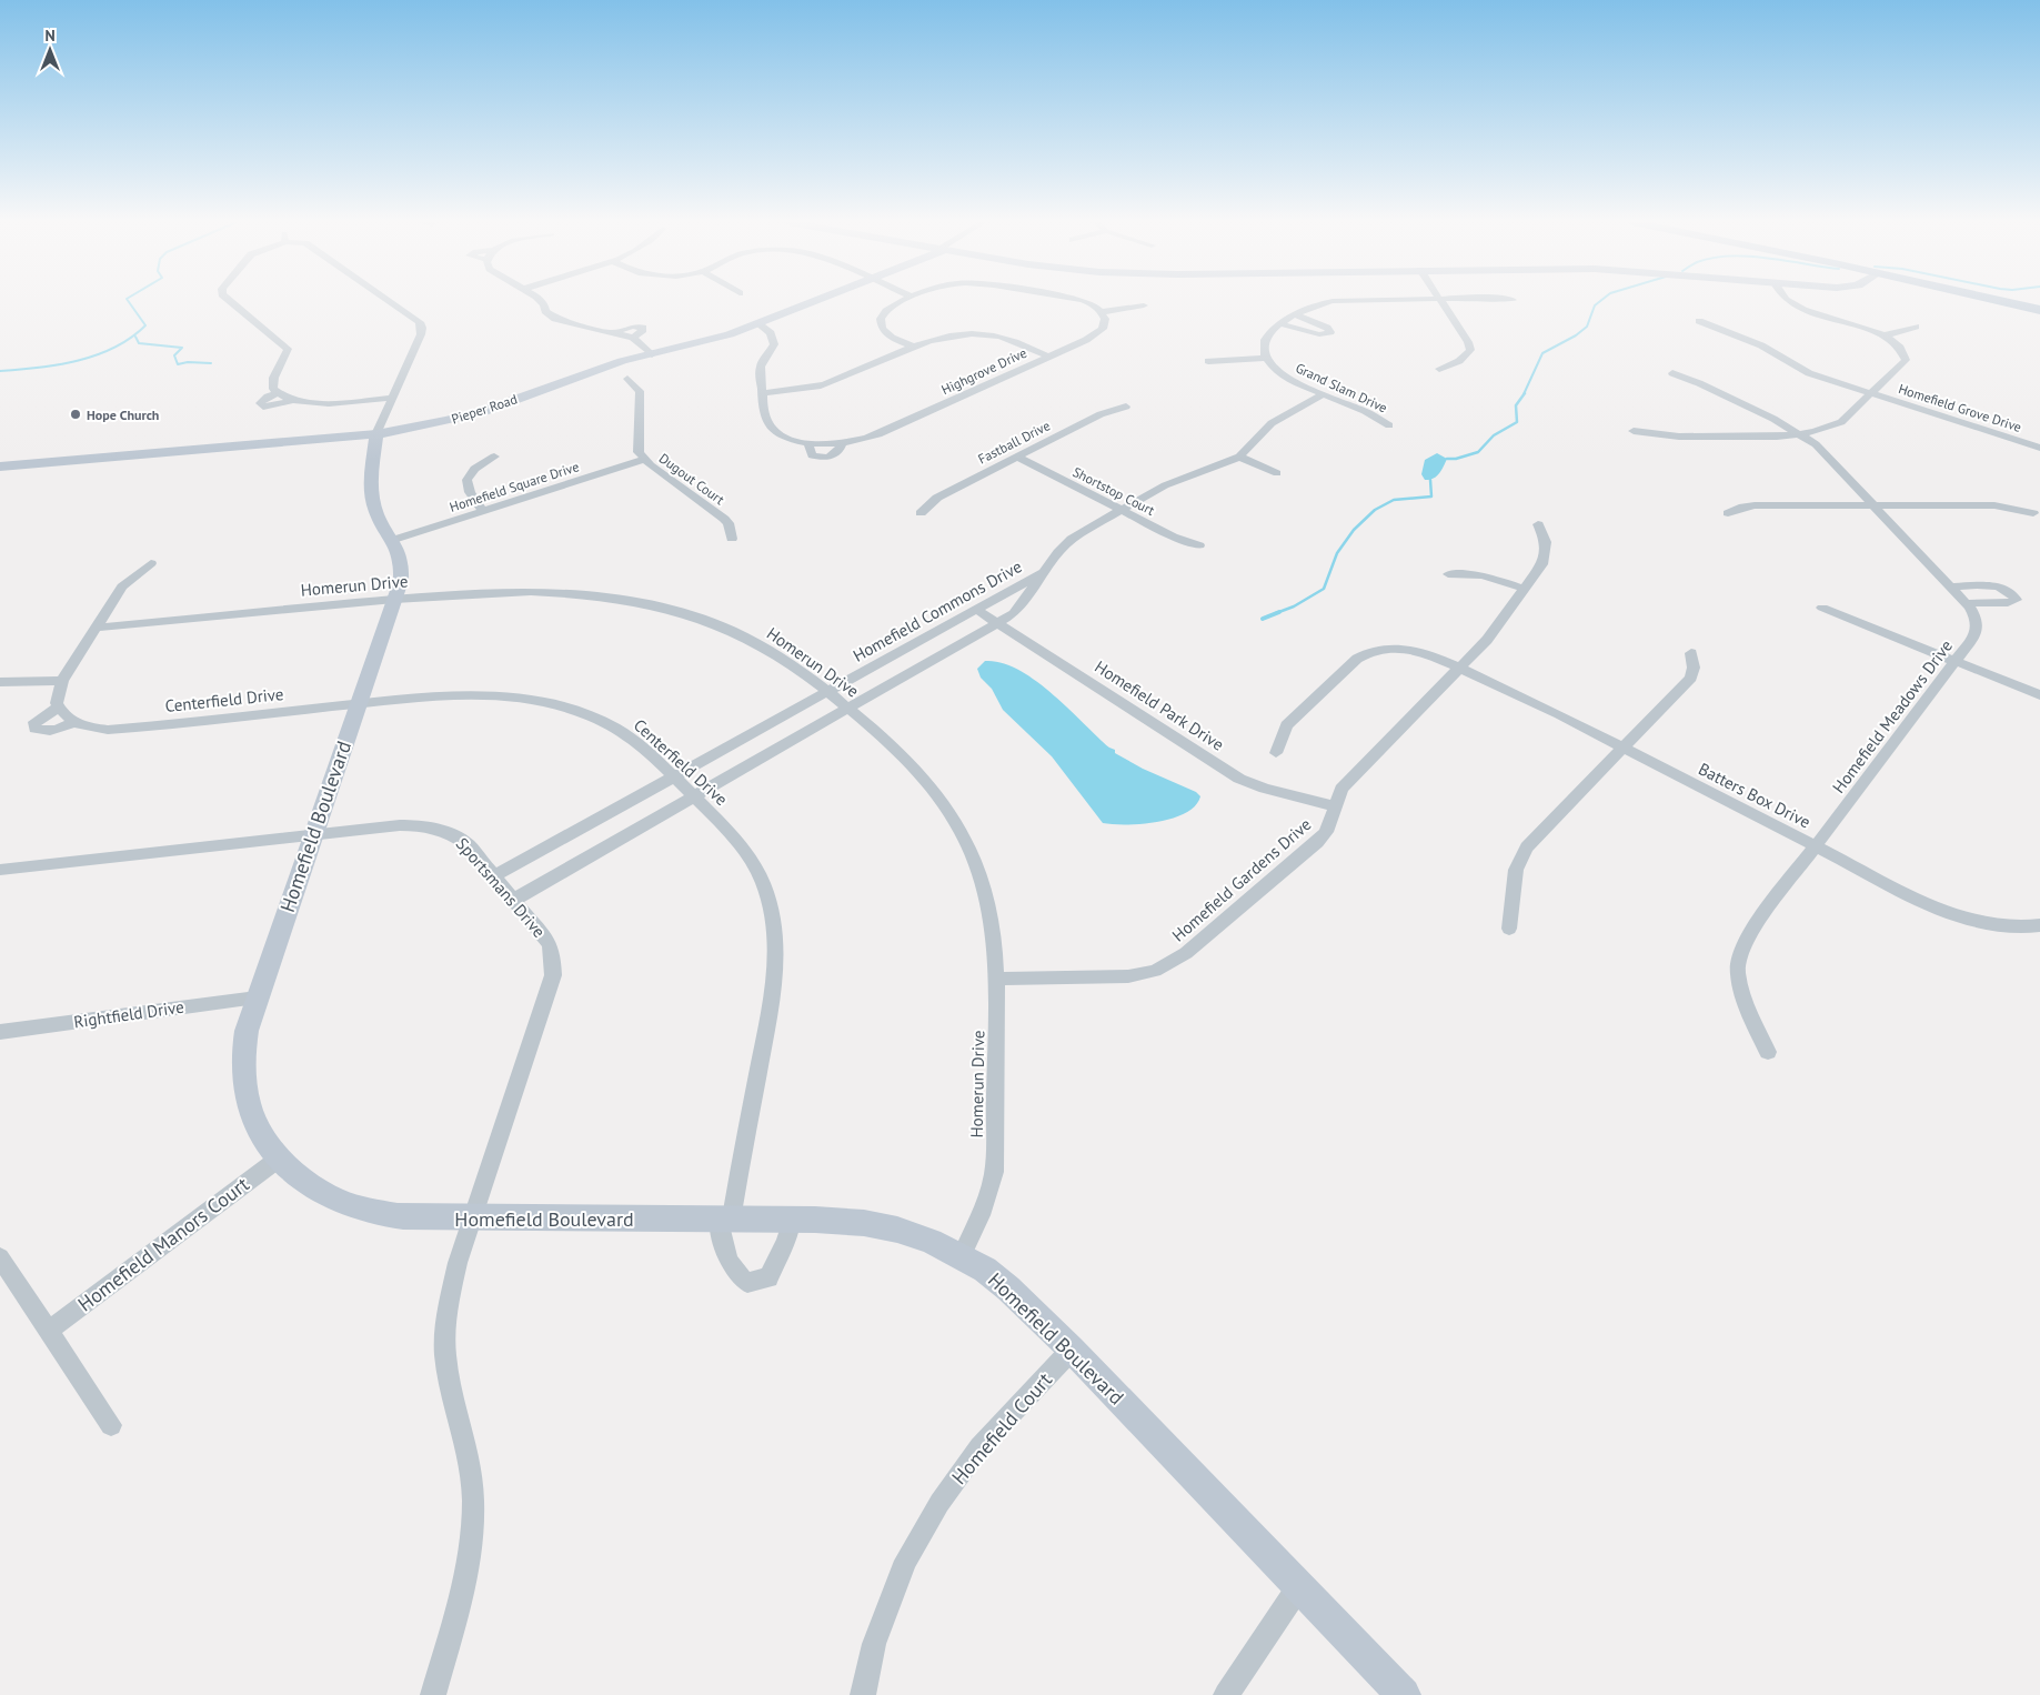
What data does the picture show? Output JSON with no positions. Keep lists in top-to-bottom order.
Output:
{
  "streets": {
    "street": [
      "Highgrove Drive",
      "Grand Slam Drive",
      "Homefield Grove Drive",
      "Pieper Road",
      "Fastball Drive",
      "Dugout Court",
      "Homefield Square Drive",
      "Shortstop Court",
      "Homerun Drive",
      "Homefield Commons Drive",
      "Centerfield Drive",
      "Homefield Park Drive",
      "Homefield Meadows Drive",
      "Batters Box Drive",
      "Homefield Boulevard",
      "Homefield Gardens Drive",
      "Sportsmans Drive",
      "Rightfield Drive",
      "Homefield Manors Court",
      "Homefield Court"
    ]
  },
  "crossings": [
    ["Highgrove Drive", "Pieper Road"],
    ["Grand Slam Drive", "Homefield Commons Drive"],
    ["Pieper Road", "Homefield Boulevard"],
    ["Fastball Drive", "Shortstop Court"],
    ["Dugout Court", "Homefield Square Drive"],
    ["Homefield Square Drive", "Homefield Boulevard"],
    ["Shortstop Court", "Homefield Commons Drive"],
    ["Homerun Drive", "Homefield Commons Drive"],
    ["Homerun Drive", "Homefield Boulevard"],
    ["Homerun Drive", "Homefield Gardens Drive"],
    ["Homefield Commons Drive", "Centerfield Drive"],
    ["Homefield Commons Drive", "Homefield Park Drive"],
    ["Homefield Commons Drive", "Sportsmans Drive"],
    ["Centerfield Drive", "Homefield Boulevard"],
    ["Homefield Park Drive", "Homefield Gardens Drive"],
    ["Homefield Meadows Drive", "Batters Box Drive"],
    ["Batters Box Drive", "Homefield Gardens Drive"],
    ["Homefield Boulevard", "Sportsmans Drive"],
    ["Homefield Boulevard", "Rightfield Drive"],
    ["Homefield Boulevard", "Homefield Manors Court"],
    ["Homefield Boulevard", "Homefield Court"]
  ],
  "places": ["Hope Church"],
  "north": "top"
}
